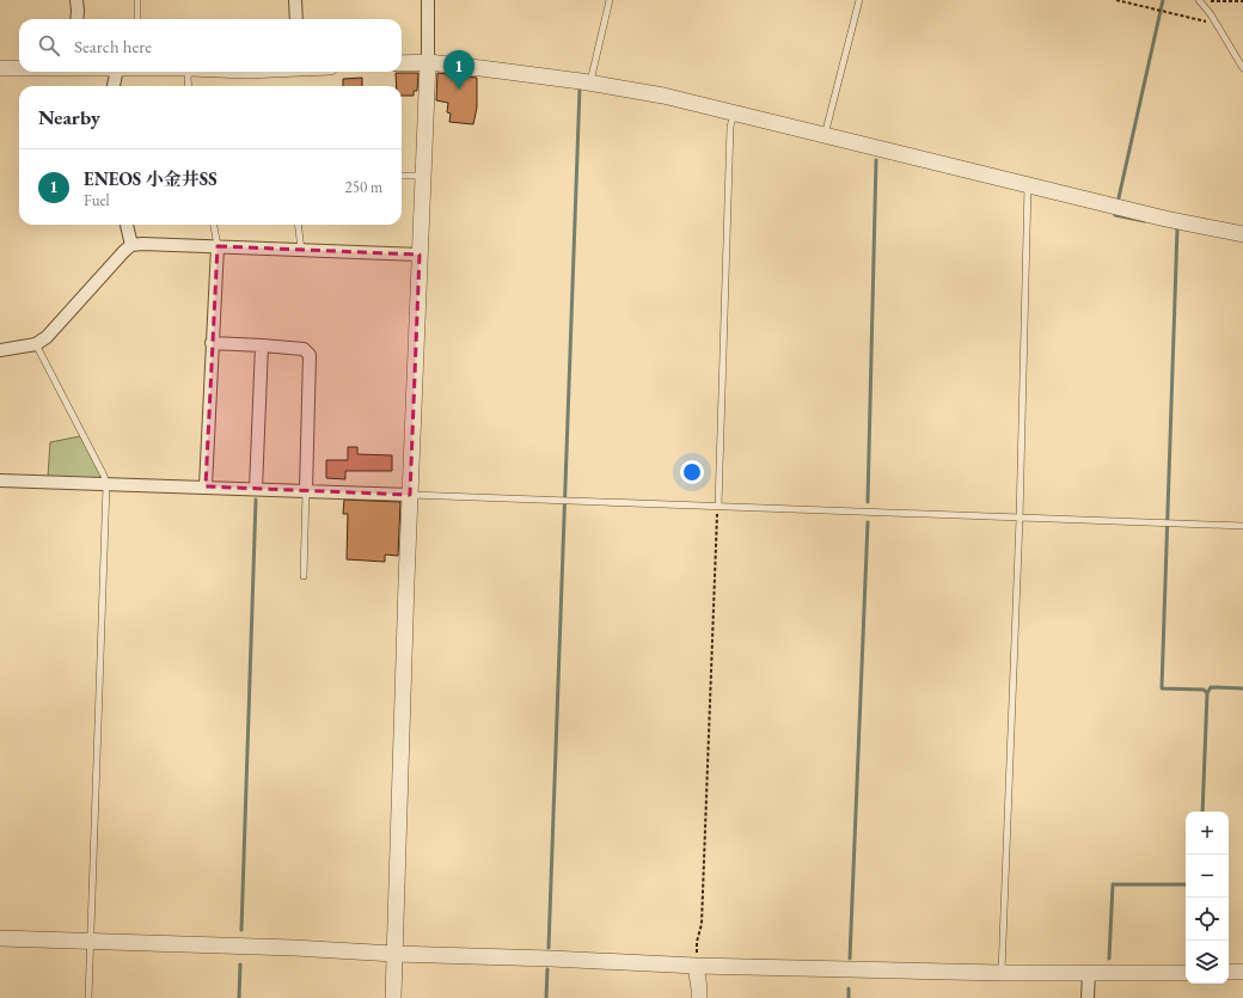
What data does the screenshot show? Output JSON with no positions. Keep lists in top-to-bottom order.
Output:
{
  "page": {
    "search": "Search here",
    "pins": "1",
    "heading": "Nearby",
    "list": [
      {
        "mark": "1",
        "name": "ENEOS 小金井SS",
        "note": "Fuel",
        "value": "250 m"
      }
    ],
    "map_buttons": ["+", "−"]
  }
}
